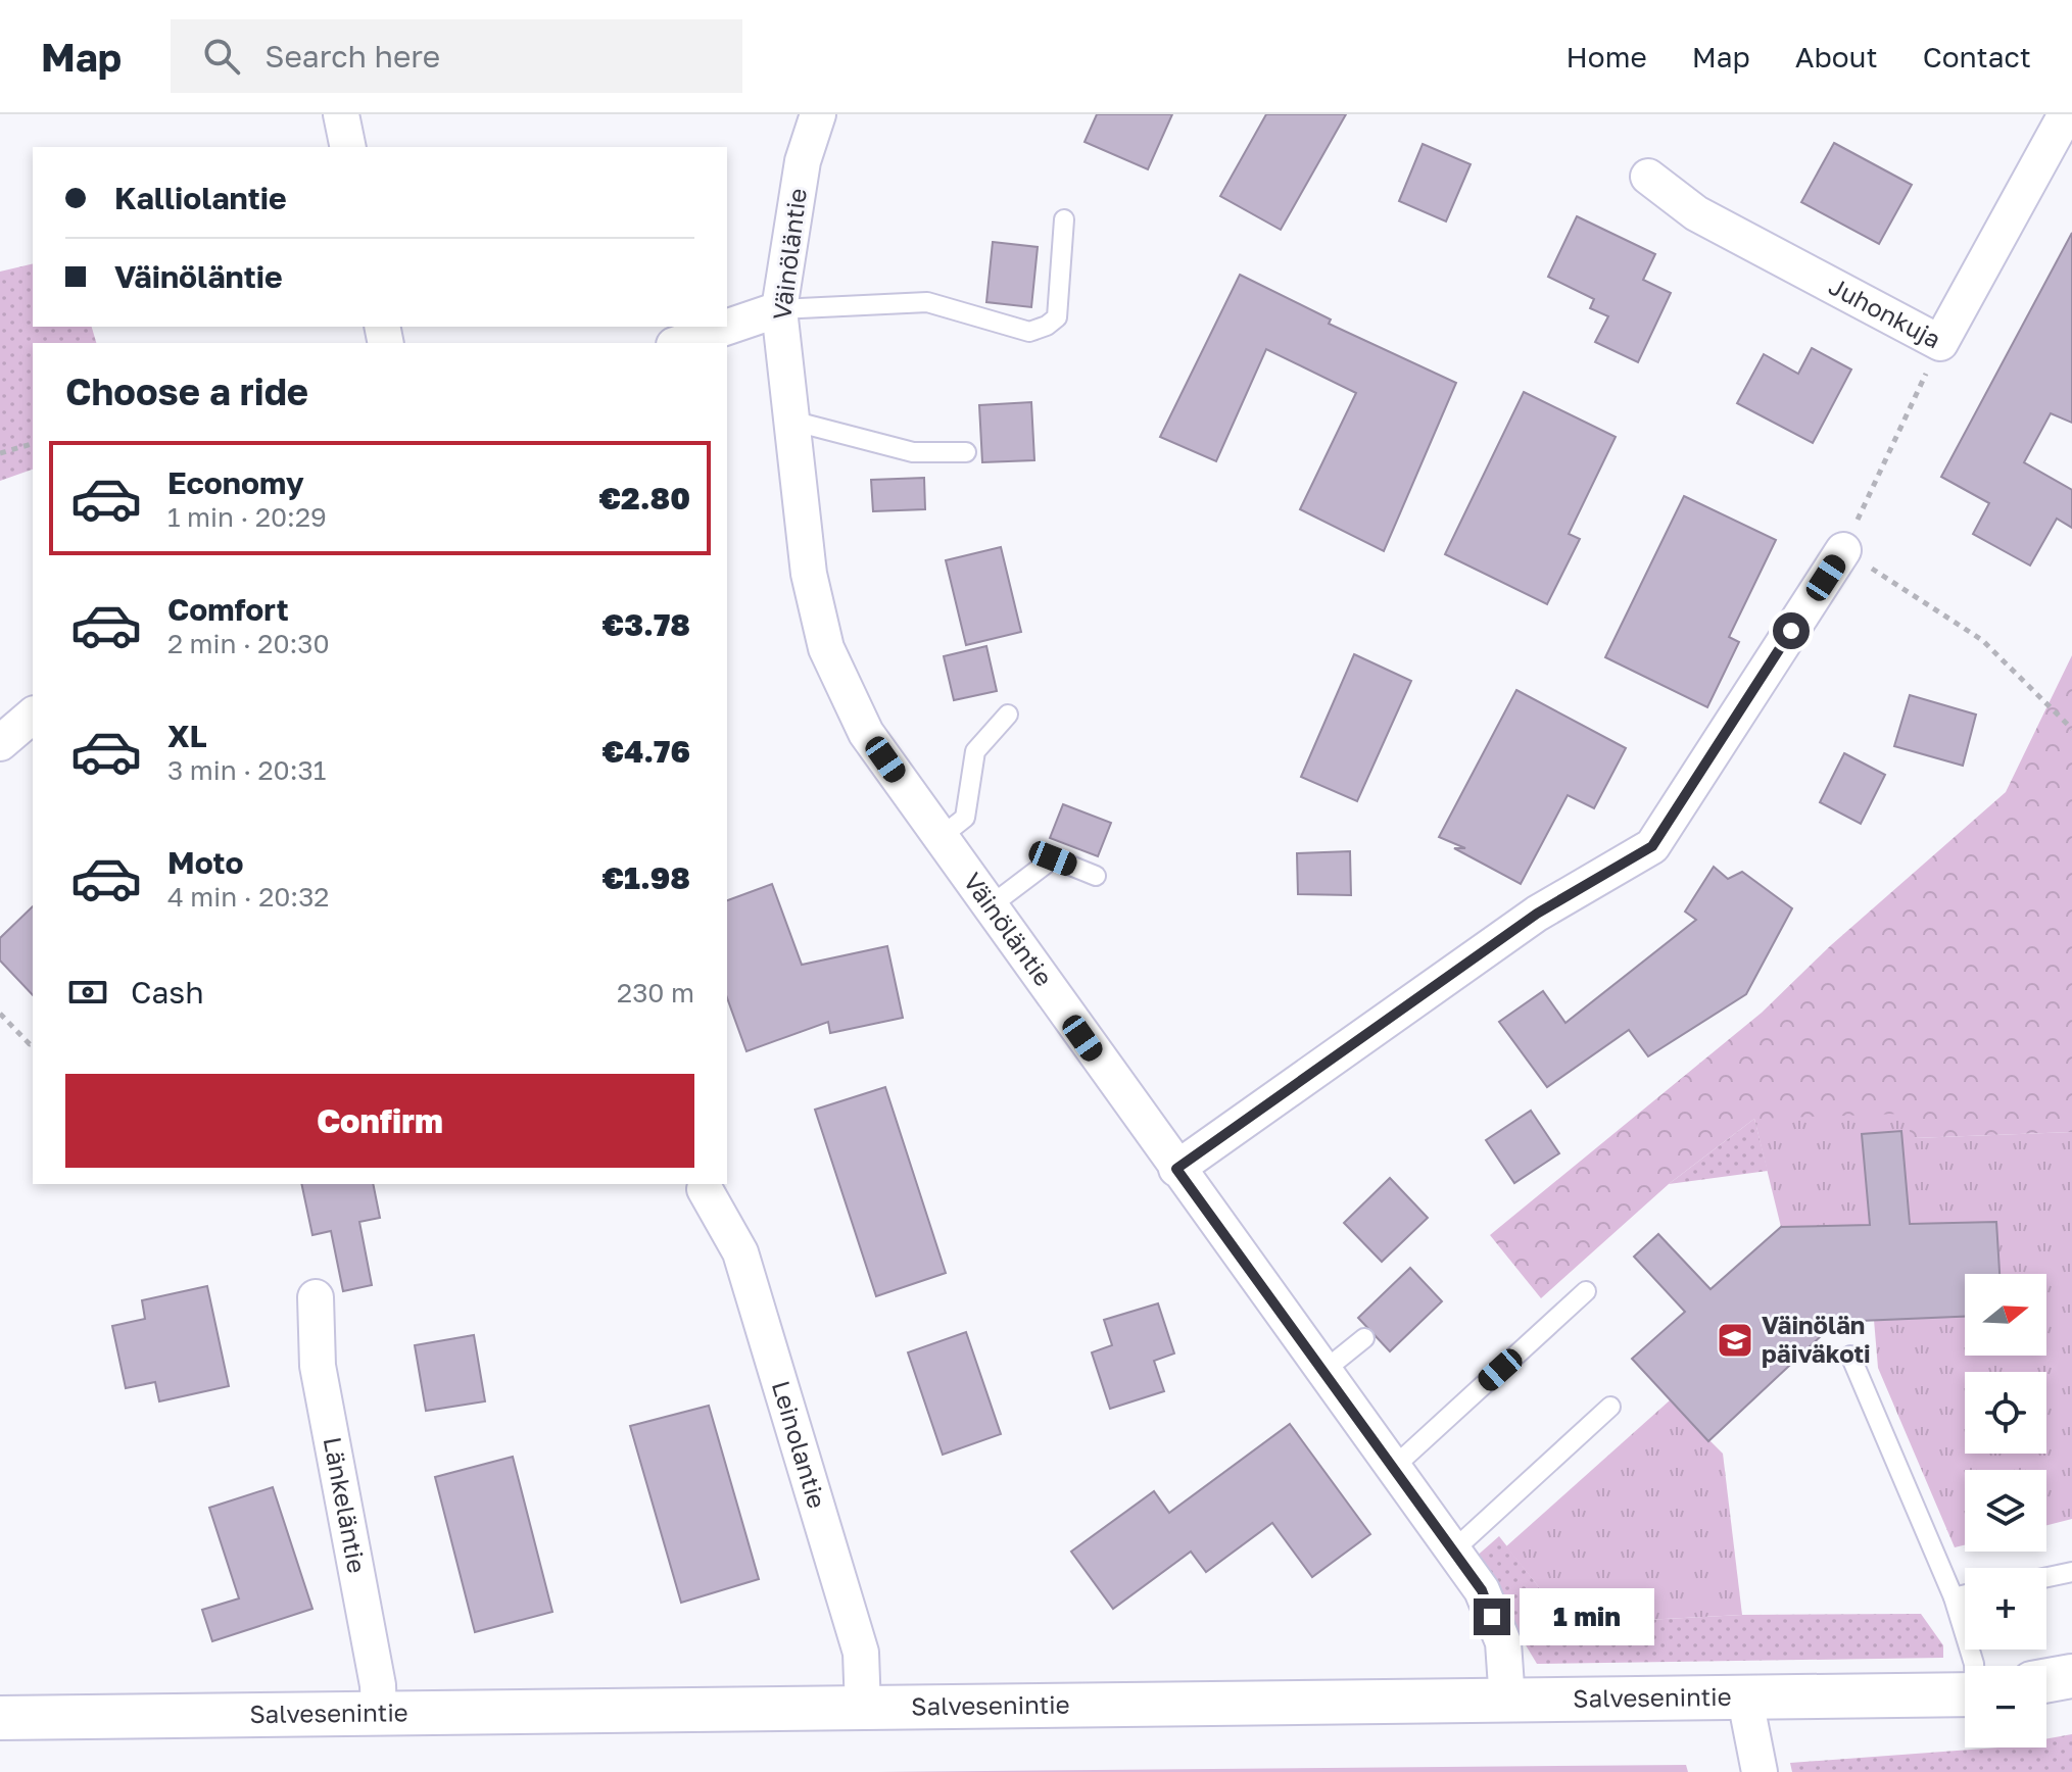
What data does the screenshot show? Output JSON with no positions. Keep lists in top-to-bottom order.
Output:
{
  "streets": {
    "street": [
      "Väinöläntie",
      "Juhonkuja",
      "Leinolantie",
      "Länkeläntie",
      "Salvesenintie"
    ]
  },
  "crossings": [
    ["Väinöläntie", "Salvesenintie"],
    ["Leinolantie", "Salvesenintie"],
    ["Länkeläntie", "Salvesenintie"]
  ],
  "places": {
    "school or university": ["Väinölän päiväkoti"]
  },
  "north": "right",
  "page": {
    "header": "Map",
    "search": "Search here",
    "nav": [
      "Home",
      "Map",
      "About",
      "Contact"
    ],
    "banner": ["Kalliolantie", "Väinöläntie"],
    "heading": "Choose a ride",
    "list": [
      {
        "name": "Economy",
        "note": "1 min · 20:29",
        "value": "€2.80"
      },
      {
        "name": "Comfort",
        "note": "2 min · 20:30",
        "value": "€3.78"
      },
      {
        "name": "XL",
        "note": "3 min · 20:31",
        "value": "€4.76"
      },
      {
        "name": "Moto",
        "note": "4 min · 20:32",
        "value": "€1.98"
      }
    ],
    "pay": ["Cash", "230 m"],
    "buttons": "Confirm",
    "map_buttons": ["+", "−"],
    "bubble": "1 min"
  }
}
